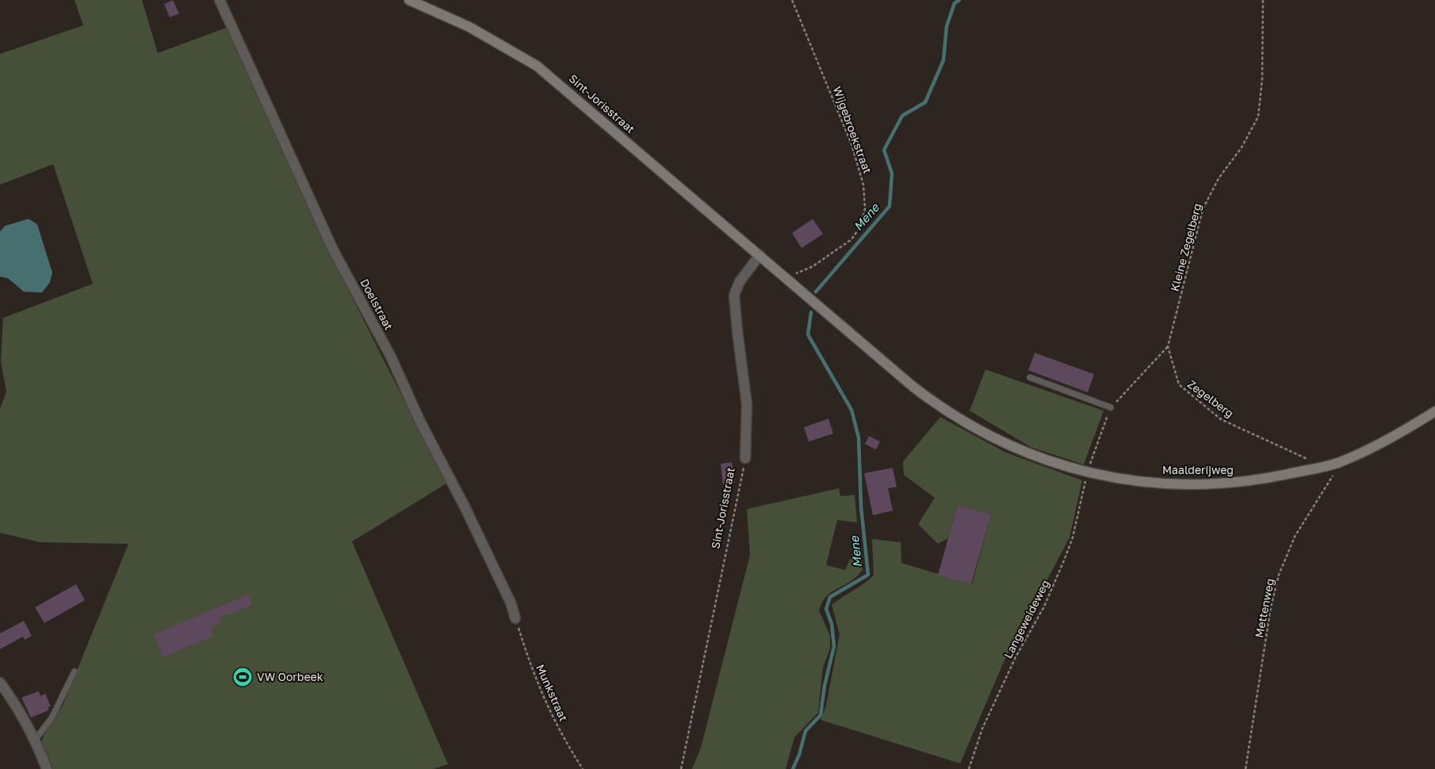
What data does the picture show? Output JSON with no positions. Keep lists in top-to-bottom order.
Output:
{
  "streets": {
    "street": ["Sint-Jorisstraat", "Doelstraat", "Maalderijweg"],
    "path": [
      "Wijgebroekstraat",
      "Kleine Zegelberg",
      "Zegelberg",
      "Mettenweg",
      "Langeweideweg",
      "Munkstraat"
    ]
  },
  "crossings": [
    ["Sint-Jorisstraat", "Wijgebroekstraat"],
    ["Sint-Jorisstraat", "Maalderijweg"],
    ["Kleine Zegelberg", "Zegelberg"],
    ["Doelstraat", "Munkstraat"],
    ["Zegelberg", "Maalderijweg"],
    ["Maalderijweg", "Mettenweg"],
    ["Maalderijweg", "Langeweideweg"]
  ],
  "water": ["Mene"],
  "places": {
    "sports": ["VW Oorbeek"]
  }
}
